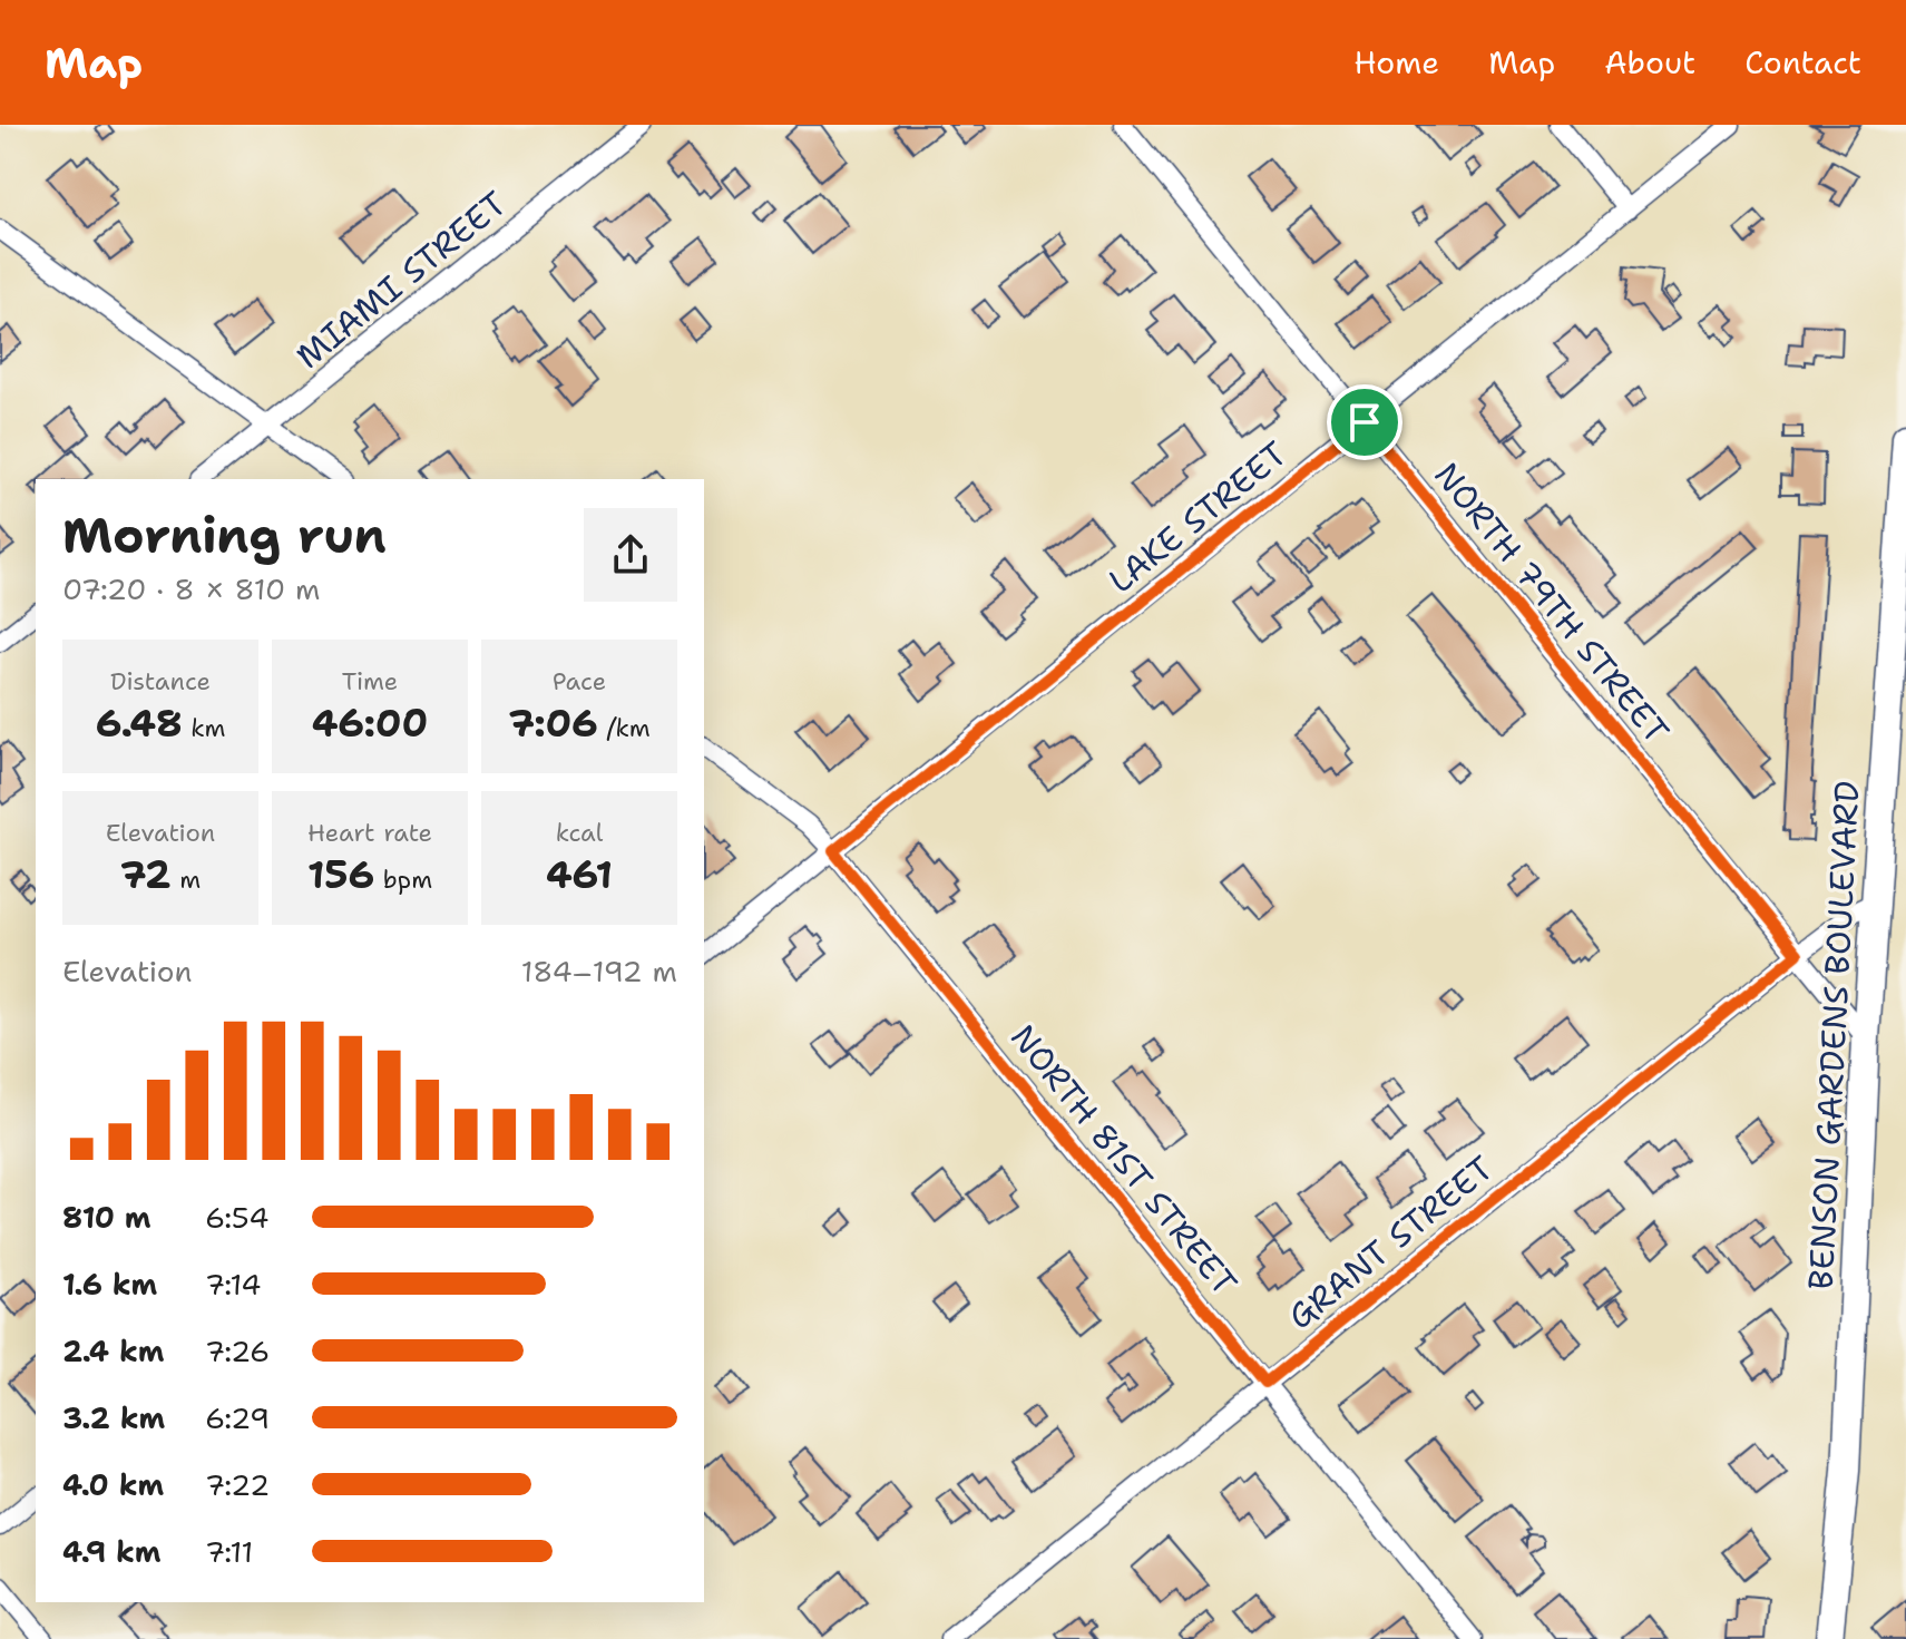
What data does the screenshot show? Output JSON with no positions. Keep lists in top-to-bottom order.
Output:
{
  "streets": {
    "street": [
      "MIAMI STREET",
      "LAKE STREET",
      "NORTH 79TH STREET",
      "BENSON GARDENS BOULEVARD",
      "NORTH 81ST STREET",
      "GRANT STREET"
    ]
  },
  "crossings": [
    ["LAKE STREET", "NORTH 79TH STREET"],
    ["LAKE STREET", "NORTH 81ST STREET"],
    ["NORTH 79TH STREET", "BENSON GARDENS BOULEVARD"],
    ["NORTH 79TH STREET", "GRANT STREET"],
    ["BENSON GARDENS BOULEVARD", "GRANT STREET"],
    ["NORTH 81ST STREET", "GRANT STREET"]
  ],
  "page": {
    "header": "Map",
    "nav": [
      "Home",
      "Map",
      "About",
      "Contact"
    ],
    "heading": ["Morning run", "07:20 · 8 × 810 m"],
    "stats": [
      ["Distance", "6.48 km"],
      ["Time", "46:00"],
      ["Pace", "7:06 /km"],
      ["Elevation", "72 m"],
      ["Heart rate", "156 bpm"],
      ["kcal", "461"]
    ],
    "chart": ["Elevation", "184–192 m"],
    "list": [
      {
        "name": "810 m",
        "note": "6:54"
      },
      {
        "name": "1.6 km",
        "note": "7:14"
      },
      {
        "name": "2.4 km",
        "note": "7:26"
      },
      {
        "name": "3.2 km",
        "note": "6:29"
      },
      {
        "name": "4.0 km",
        "note": "7:22"
      },
      {
        "name": "4.9 km",
        "note": "7:11"
      }
    ]
  }
}
